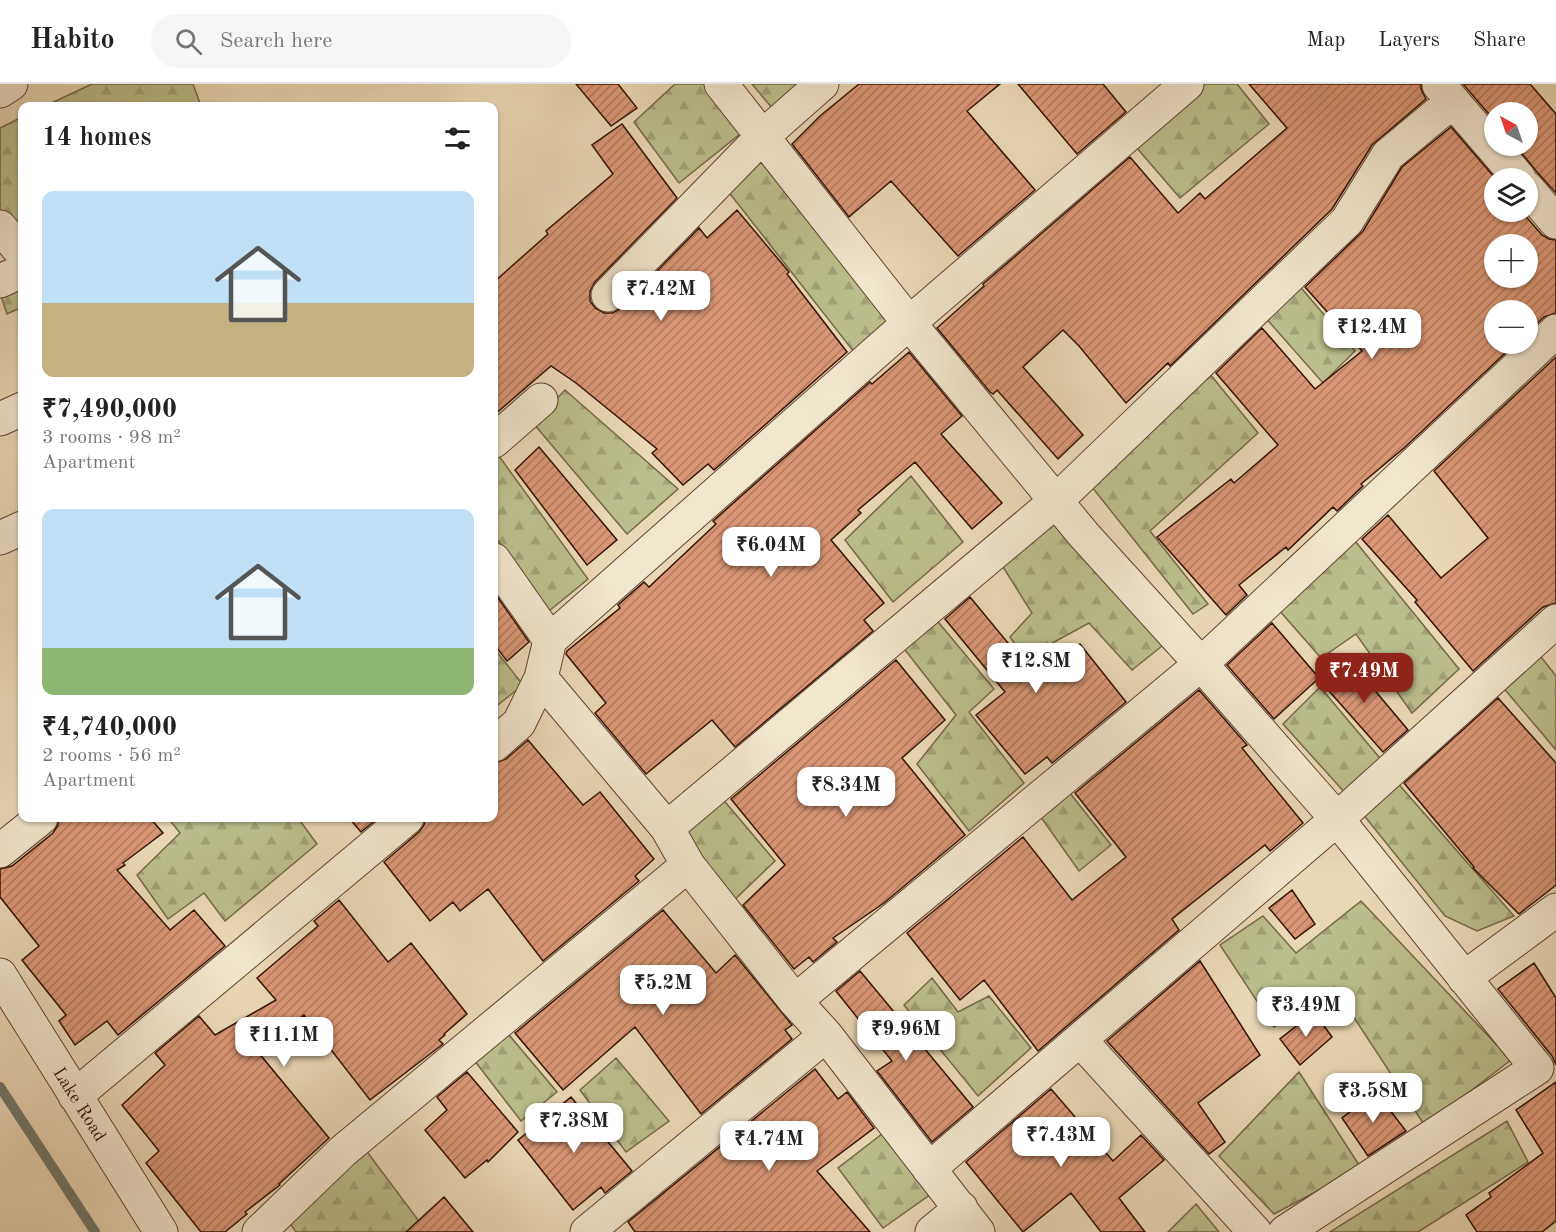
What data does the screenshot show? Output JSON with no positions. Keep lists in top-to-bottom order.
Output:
{
  "streets": {
    "street": ["Lake Road"]
  },
  "north": "top left",
  "page": {
    "header": "Habito",
    "search": "Search here",
    "nav": ["Map", "Layers", "Share"],
    "map_buttons": ["+", "−"],
    "heading": "14 homes",
    "list": [
      {
        "name": "₹7,490,000",
        "note": "3 rooms · 98 m² · Apartment"
      },
      {
        "name": "₹4,740,000",
        "note": "2 rooms · 56 m² · Apartment"
      }
    ],
    "price": [
      "₹7.42M",
      "₹12.4M",
      "₹6.04M",
      "₹12.8M",
      "₹7.49M",
      "₹8.34M",
      "₹5.2M",
      "₹3.49M",
      "₹9.96M",
      "₹11.1M",
      "₹3.58M",
      "₹7.38M",
      "₹7.43M",
      "₹4.74M"
    ]
  }
}
